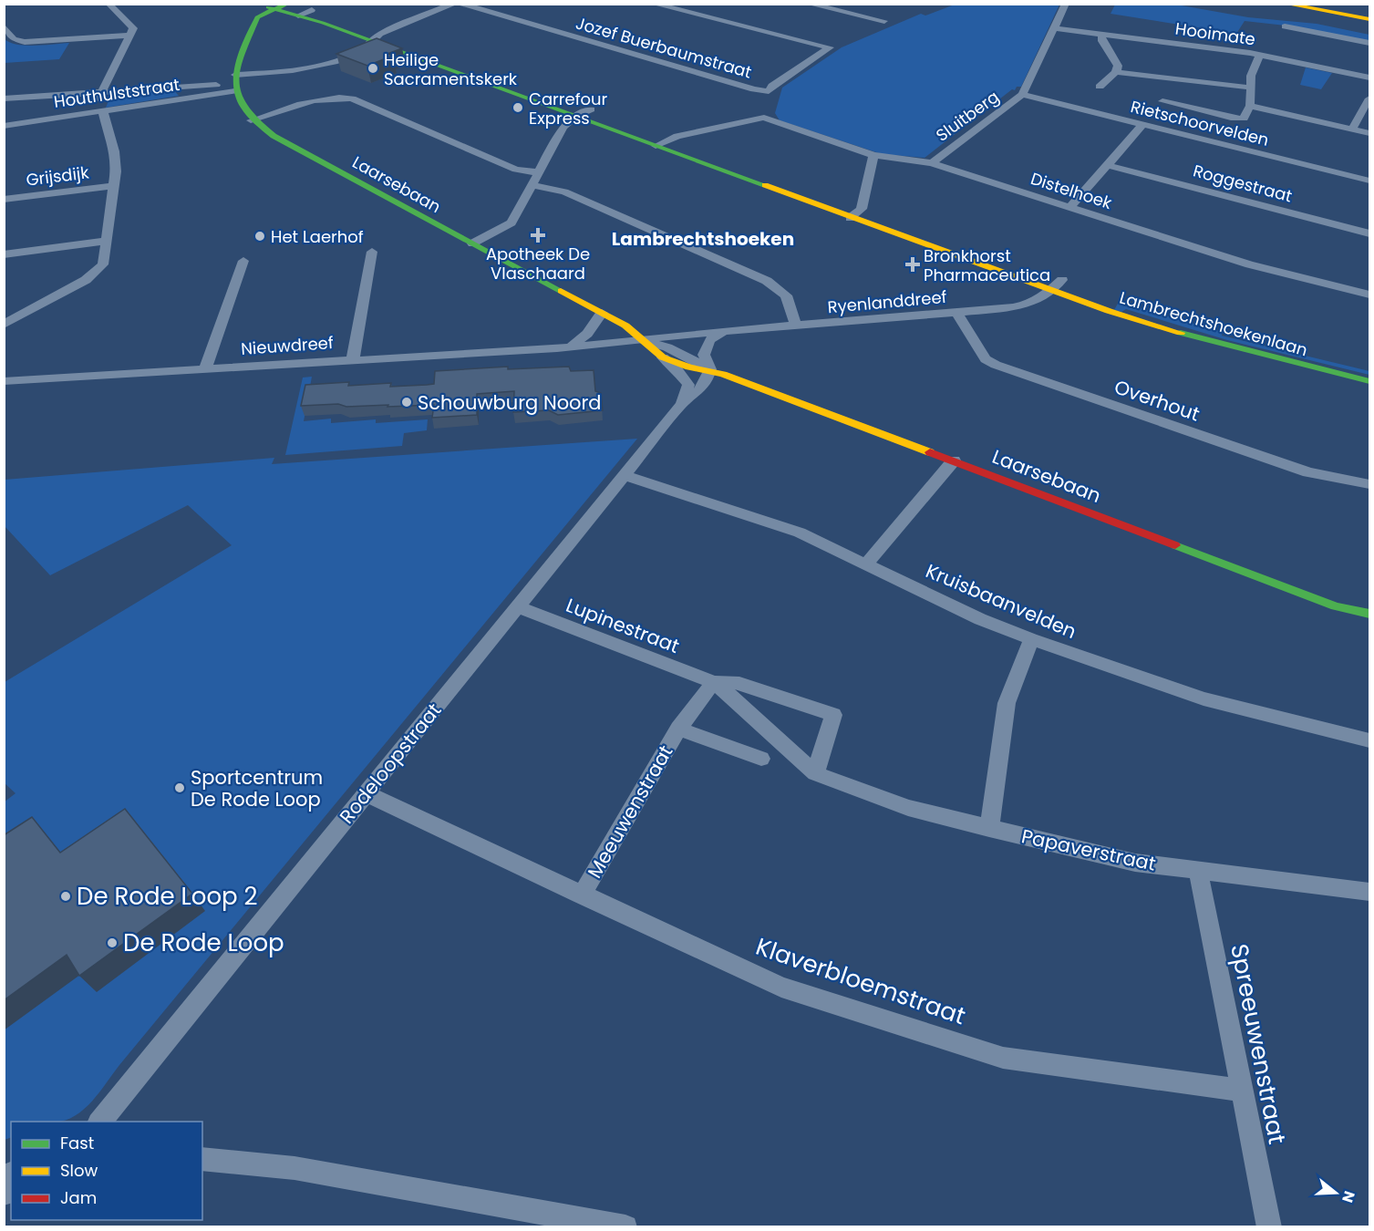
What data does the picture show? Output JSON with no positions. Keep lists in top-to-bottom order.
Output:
{
  "streets": {
    "main road": ["Laarsebaan", "Lambrechtshoekenlaan"],
    "street": [
      "Hooimate",
      "Jozef Buerbaumstraat",
      "Houthulststraat",
      "Sluitberg",
      "Rietschoorvelden",
      "Grijsdijk",
      "Roggestraat",
      "Distelhoek",
      "Ryenlanddreef",
      "Nieuwdreef",
      "Overhout",
      "Kruisbaanvelden",
      "Lupinestraat",
      "Rodeloopstraat",
      "Meeuwenstraat",
      "Papaverstraat",
      "Klaverbloemstraat",
      "Spreeuwenstraat"
    ]
  },
  "crossings": [
    ["Jozef Buerbaumstraat", "Distelhoek"],
    ["Houthulststraat", "Laarsebaan"],
    ["Sluitberg", "Rietschoorvelden"],
    ["Sluitberg", "Distelhoek"],
    ["Laarsebaan", "Ryenlanddreef"],
    ["Laarsebaan", "Nieuwdreef"],
    ["Laarsebaan", "Rodeloopstraat"],
    ["Ryenlanddreef", "Lambrechtshoekenlaan"],
    ["Ryenlanddreef", "Nieuwdreef"],
    ["Ryenlanddreef", "Overhout"],
    ["Kruisbaanvelden", "Rodeloopstraat"],
    ["Lupinestraat", "Rodeloopstraat"],
    ["Lupinestraat", "Meeuwenstraat"],
    ["Rodeloopstraat", "Klaverbloemstraat"],
    ["Meeuwenstraat", "Klaverbloemstraat"],
    ["Papaverstraat", "Spreeuwenstraat"],
    ["Klaverbloemstraat", "Spreeuwenstraat"]
  ],
  "districts": ["Lambrechtshoeken"],
  "places": {
    "other": [
      "Heilige Sacramentskerk",
      "Carrefour Express",
      "Het Laerhof",
      "Schouwburg Noord",
      "Sportcentrum De Rode Loop",
      "De Rode Loop 2",
      "De Rode Loop"
    ],
    "health": ["Apotheek De Vlaschaard", "Bronkhorst Pharmaceutica"]
  },
  "legend": ["Fast", "Slow", "Jam"],
  "north": "right"
}
